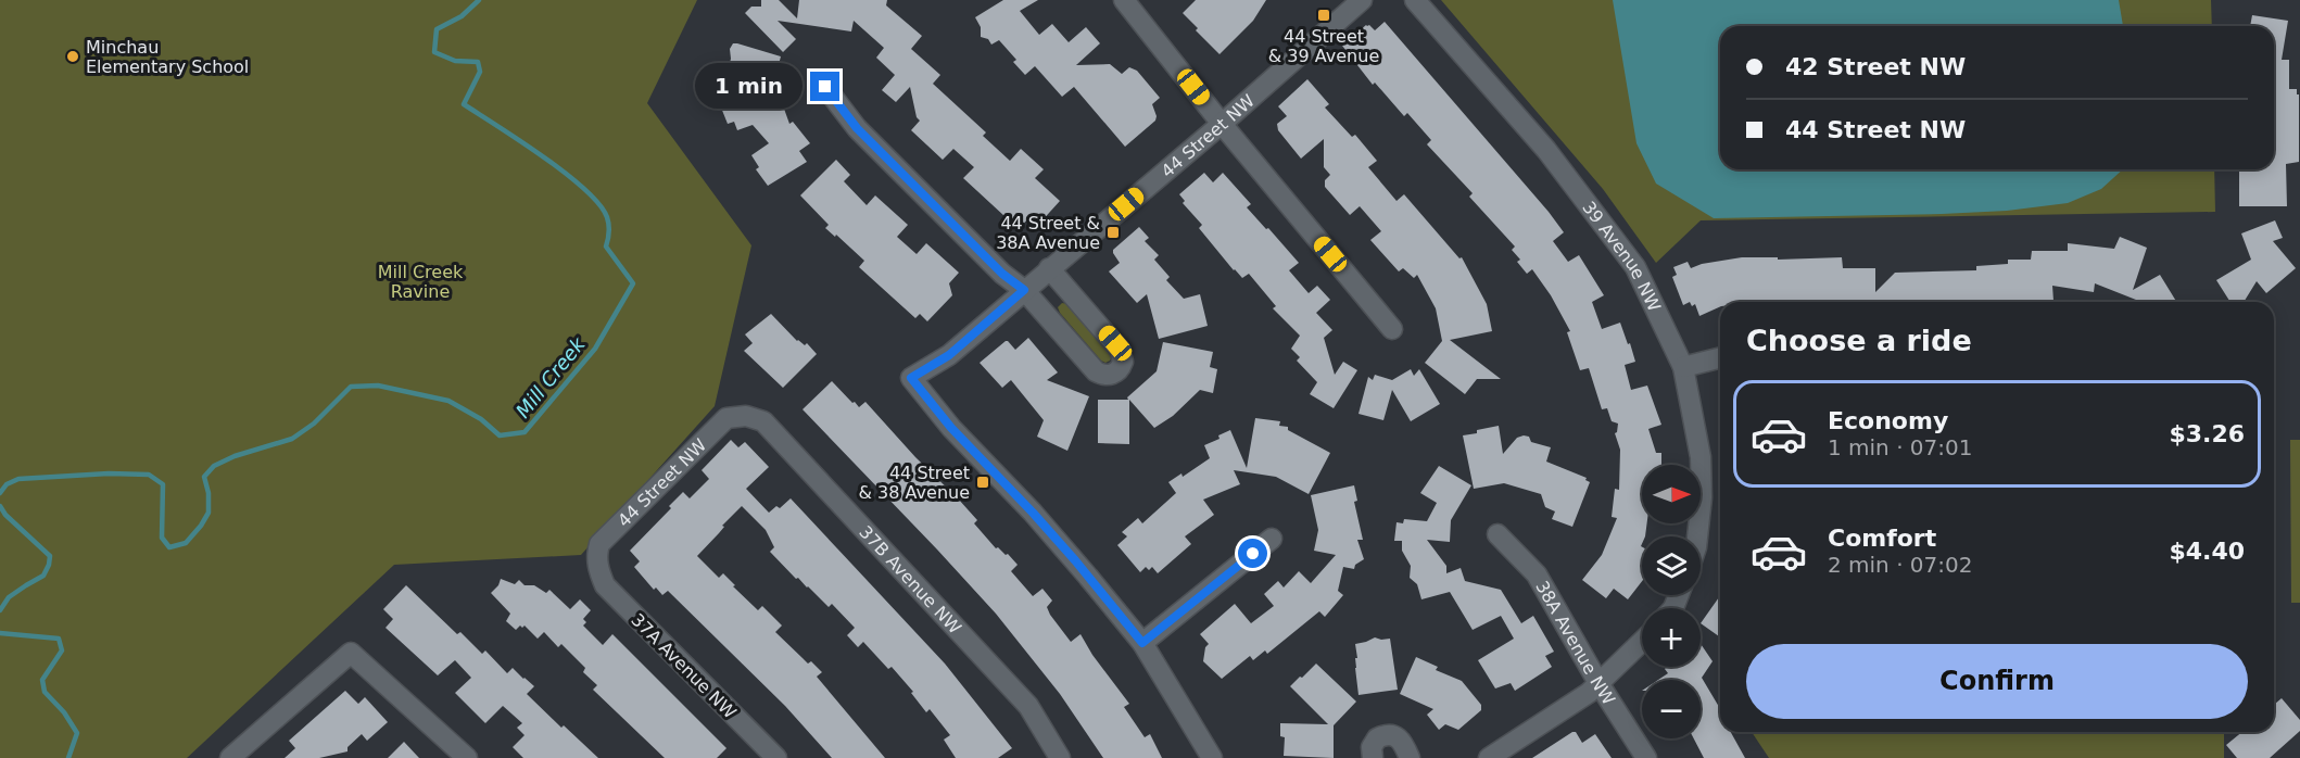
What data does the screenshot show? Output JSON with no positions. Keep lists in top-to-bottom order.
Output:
{
  "streets": {
    "street": [
      "44 Street NW",
      "39 Avenue NW",
      "37B Avenue NW",
      "38A Avenue NW",
      "37A Avenue NW"
    ]
  },
  "crossings": [
    ["44 Street NW", "37B Avenue NW"],
    ["44 Street NW", "37A Avenue NW"]
  ],
  "water": ["Mill Creek"],
  "parks": ["Mill Creek Ravine"],
  "places": {
    "transit": ["44 Street & 39 Avenue", "44 Street & 38A Avenue", "44 Street & 38 Avenue"],
    "other": ["Minchau Elementary School"]
  },
  "north": "right",
  "page": {
    "banner": ["42 Street NW", "44 Street NW"],
    "bubble": "1 min",
    "heading": "Choose a ride",
    "list": [
      {
        "name": "Economy",
        "note": "1 min · 07:01",
        "value": "$3.26"
      },
      {
        "name": "Comfort",
        "note": "2 min · 07:02",
        "value": "$4.40"
      }
    ],
    "map_buttons": ["+", "−"],
    "buttons": "Confirm"
  }
}
